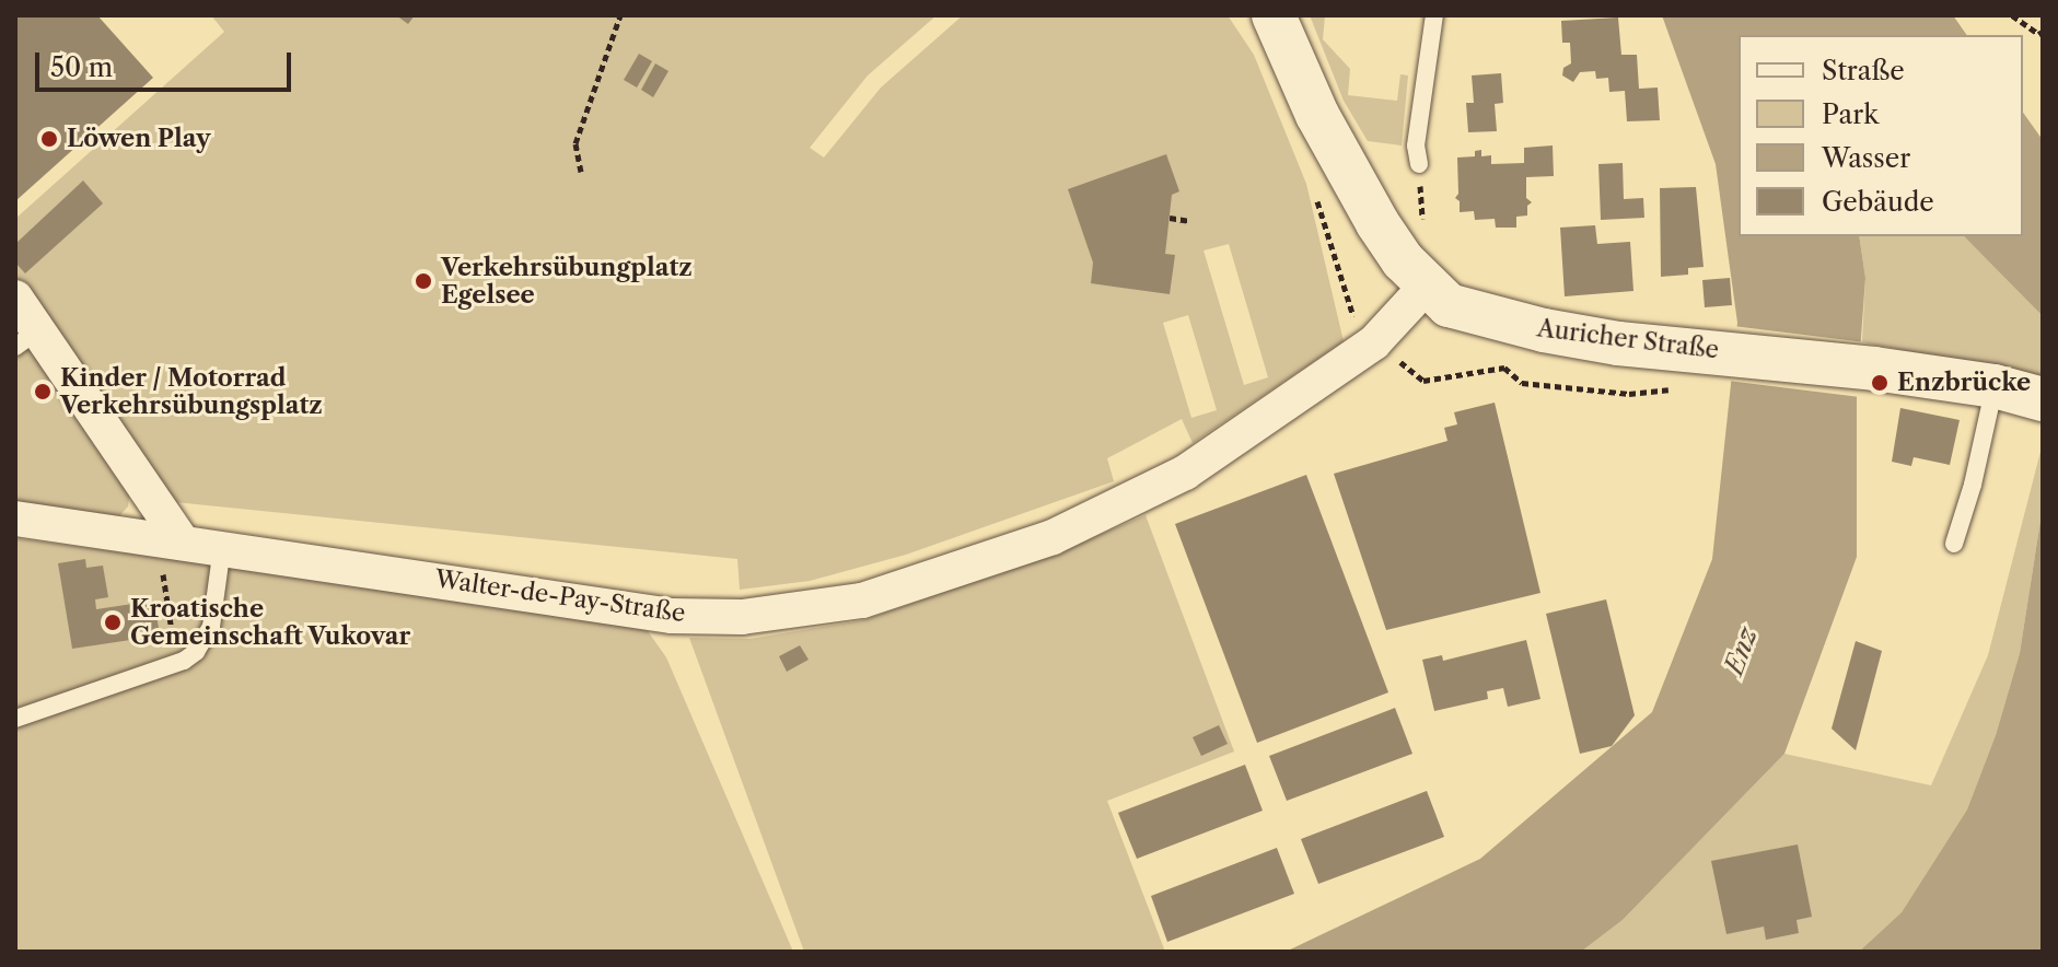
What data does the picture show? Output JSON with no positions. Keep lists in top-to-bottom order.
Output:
{
  "streets": {
    "street": ["Auricher Straße", "Walter-de-Pay-Straße"]
  },
  "crossings": [
    ["Auricher Straße", "Walter-de-Pay-Straße"]
  ],
  "water": ["Enz"],
  "places": [
    "Löwen Play",
    "Verkehrsübungplatz Egelsee",
    "Enzbrücke",
    "Kinder / Motorrad Verkehrsübungsplatz",
    "Kroatische Gemeinschaft Vukovar"
  ],
  "legend": [
    "Straße",
    "Park",
    "Wasser",
    "Gebäude"
  ],
  "scale_bar": "50 m"
}
